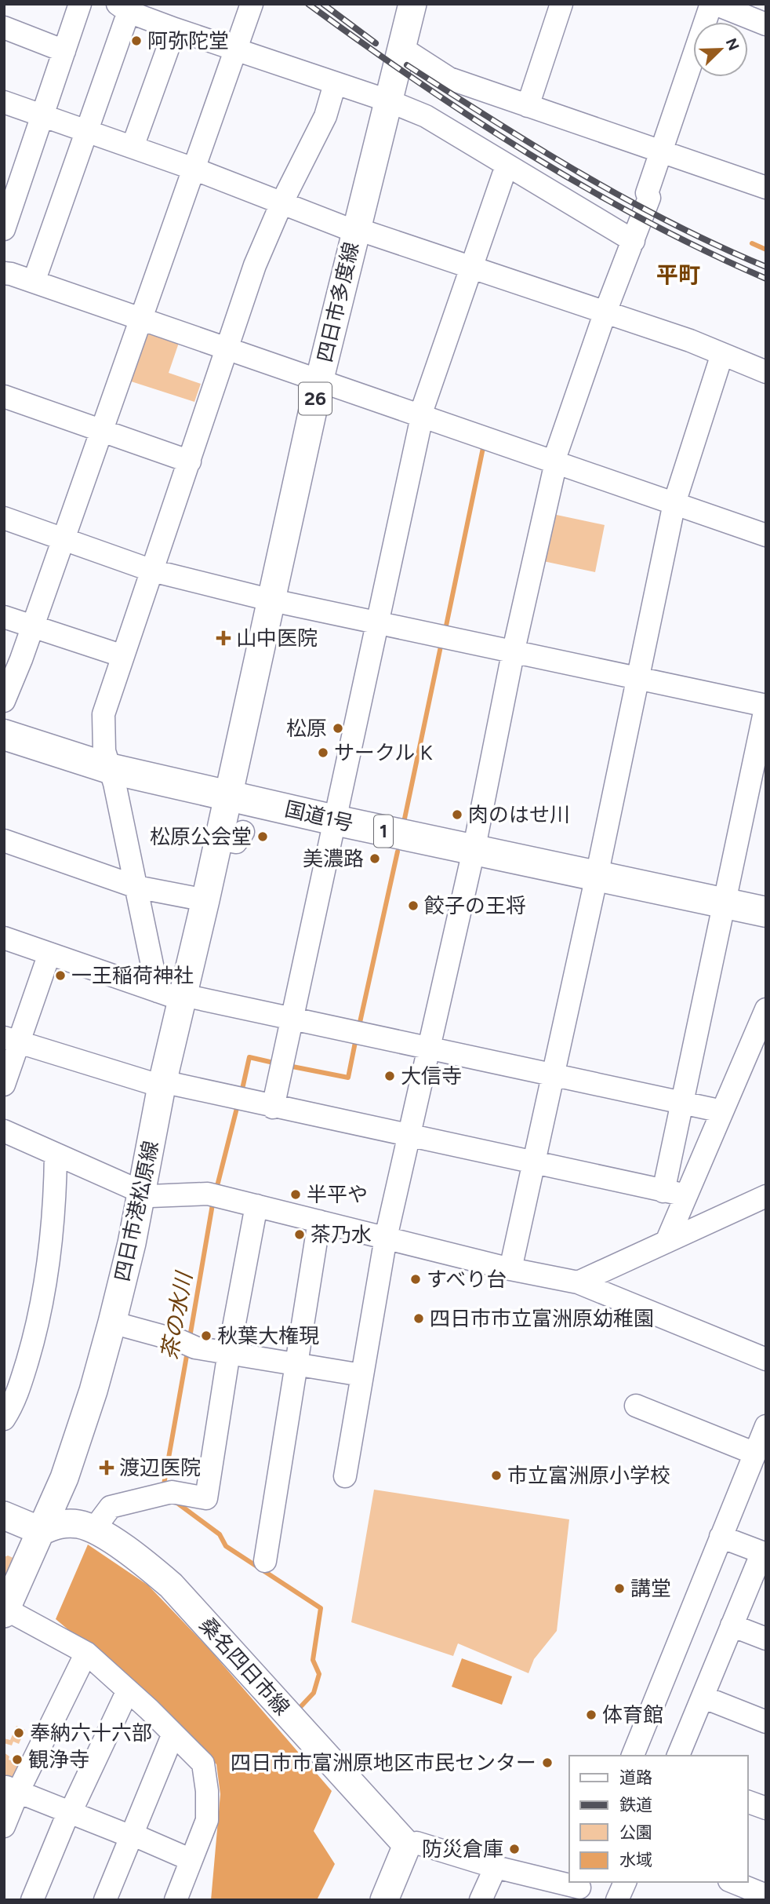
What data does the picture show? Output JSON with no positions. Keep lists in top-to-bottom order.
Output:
{
  "streets": {
    "highway": ["国道1号", "1"],
    "main road": [
      "四日市多度線",
      "26",
      "四日市港松原線",
      "桑名四日市線"
    ]
  },
  "crossings": [
    ["四日市多度線", "国道1号"],
    ["四日市多度線", "四日市港松原線"],
    ["国道1号", "四日市港松原線"],
    ["四日市港松原線", "桑名四日市線"]
  ],
  "districts": ["平町"],
  "water": ["茶の水川"],
  "places": {
    "other": [
      "阿弥陀堂",
      "松原",
      "サークル K",
      "肉のはせ川",
      "松原公会堂",
      "美濃路",
      "餃子の王将",
      "一王稲荷神社",
      "大信寺",
      "半平や",
      "茶乃水",
      "すべり台",
      "四日市市立富洲原幼稚園",
      "秋葉大権現",
      "市立富洲原小学校",
      "講堂",
      "体育館",
      "奉納六十六部",
      "観浄寺",
      "四日市市富洲原地区市民センター",
      "防災倉庫"
    ],
    "health": ["山中医院", "渡辺医院"]
  },
  "legend": [
    "道路",
    "鉄道",
    "公園",
    "水域"
  ],
  "north": "top right"
}
